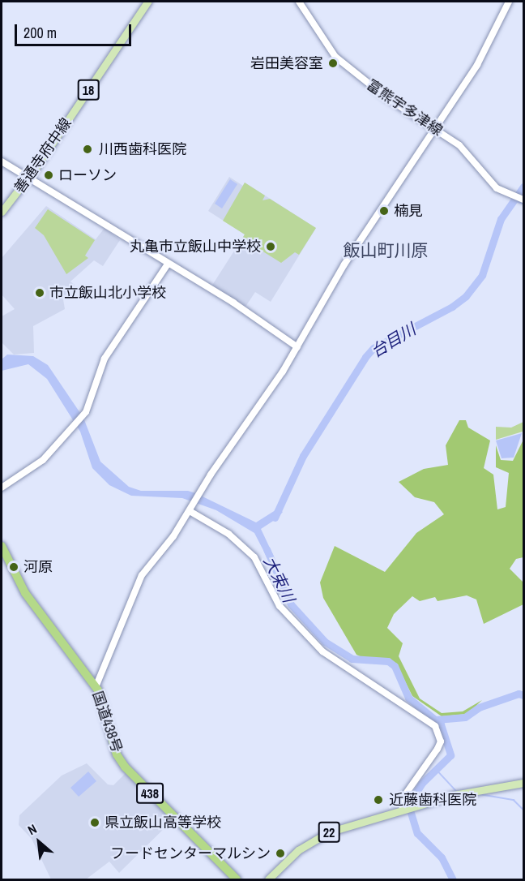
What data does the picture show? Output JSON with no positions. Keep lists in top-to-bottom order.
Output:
{
  "streets": {
    "highway": ["国道438号", "438"],
    "main road": ["18", "善通寺府中線", "22"],
    "street": ["富熊宇多津線"]
  },
  "districts": ["飯山町川原"],
  "water": ["台目川", "大束川"],
  "places": [
    "岩田美容室",
    "川西歯科医院",
    "ローソン",
    "楠見",
    "丸亀市立飯山中学校",
    "市立飯山北小学校",
    "河原",
    "近藤歯科医院",
    "県立飯山高等学校",
    "フードセンターマルシン"
  ],
  "scale_bar": "200 m",
  "north": "top left"
}
